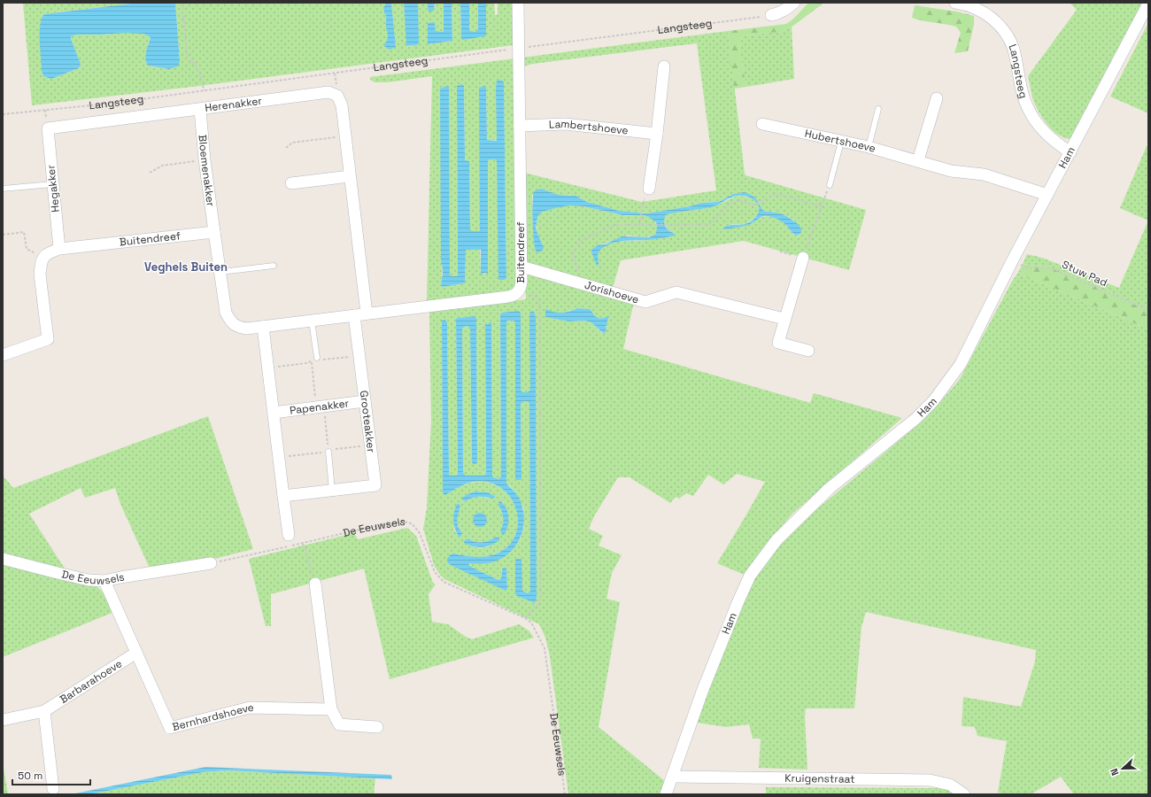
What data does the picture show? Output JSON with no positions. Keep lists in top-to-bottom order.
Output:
{
  "streets": {
    "street": [
      "Langsteeg",
      "Herenakker",
      "Lambertshoeve",
      "Hubertshoeve",
      "Ham",
      "Bloemenakker",
      "Hegakker",
      "Buitendreef",
      "Jorishoeve",
      "Papenakker",
      "Grooteakker",
      "De Eeuwsels",
      "Barbarahoeve",
      "Bernhardshoeve",
      "Kruigenstraat"
    ],
    "path": ["Stuw Pad"]
  },
  "crossings": [
    ["Langsteeg", "Ham"],
    ["Langsteeg", "Buitendreef"],
    ["Herenakker", "Bloemenakker"],
    ["Herenakker", "Hegakker"],
    ["Herenakker", "Buitendreef"],
    ["Lambertshoeve", "Buitendreef"],
    ["Hubertshoeve", "Ham"],
    ["Ham", "Stuw Pad"],
    ["Ham", "Kruigenstraat"],
    ["Bloemenakker", "Buitendreef"],
    ["Hegakker", "Buitendreef"],
    ["Buitendreef", "Jorishoeve"],
    ["Buitendreef", "Grooteakker"],
    ["Papenakker", "Grooteakker"],
    ["De Eeuwsels", "Bernhardshoeve"],
    ["Barbarahoeve", "Bernhardshoeve"]
  ],
  "districts": ["Veghels Buiten"],
  "scale_bar": "50 m",
  "north": "left"
}
